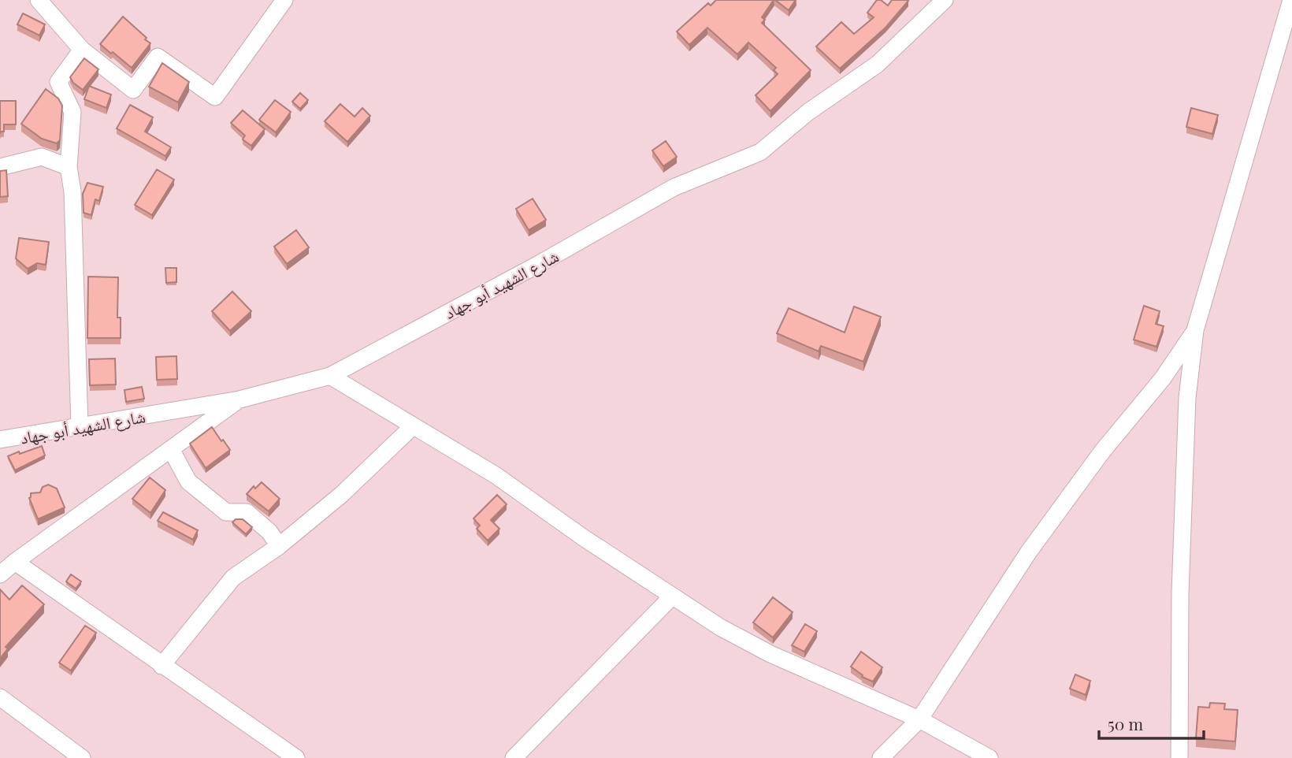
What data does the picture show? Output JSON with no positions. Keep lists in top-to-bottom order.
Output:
{
  "streets": {
    "street": ["شارع الشهيد أبو جهاد"]
  },
  "scale_bar": "50 m"
}
